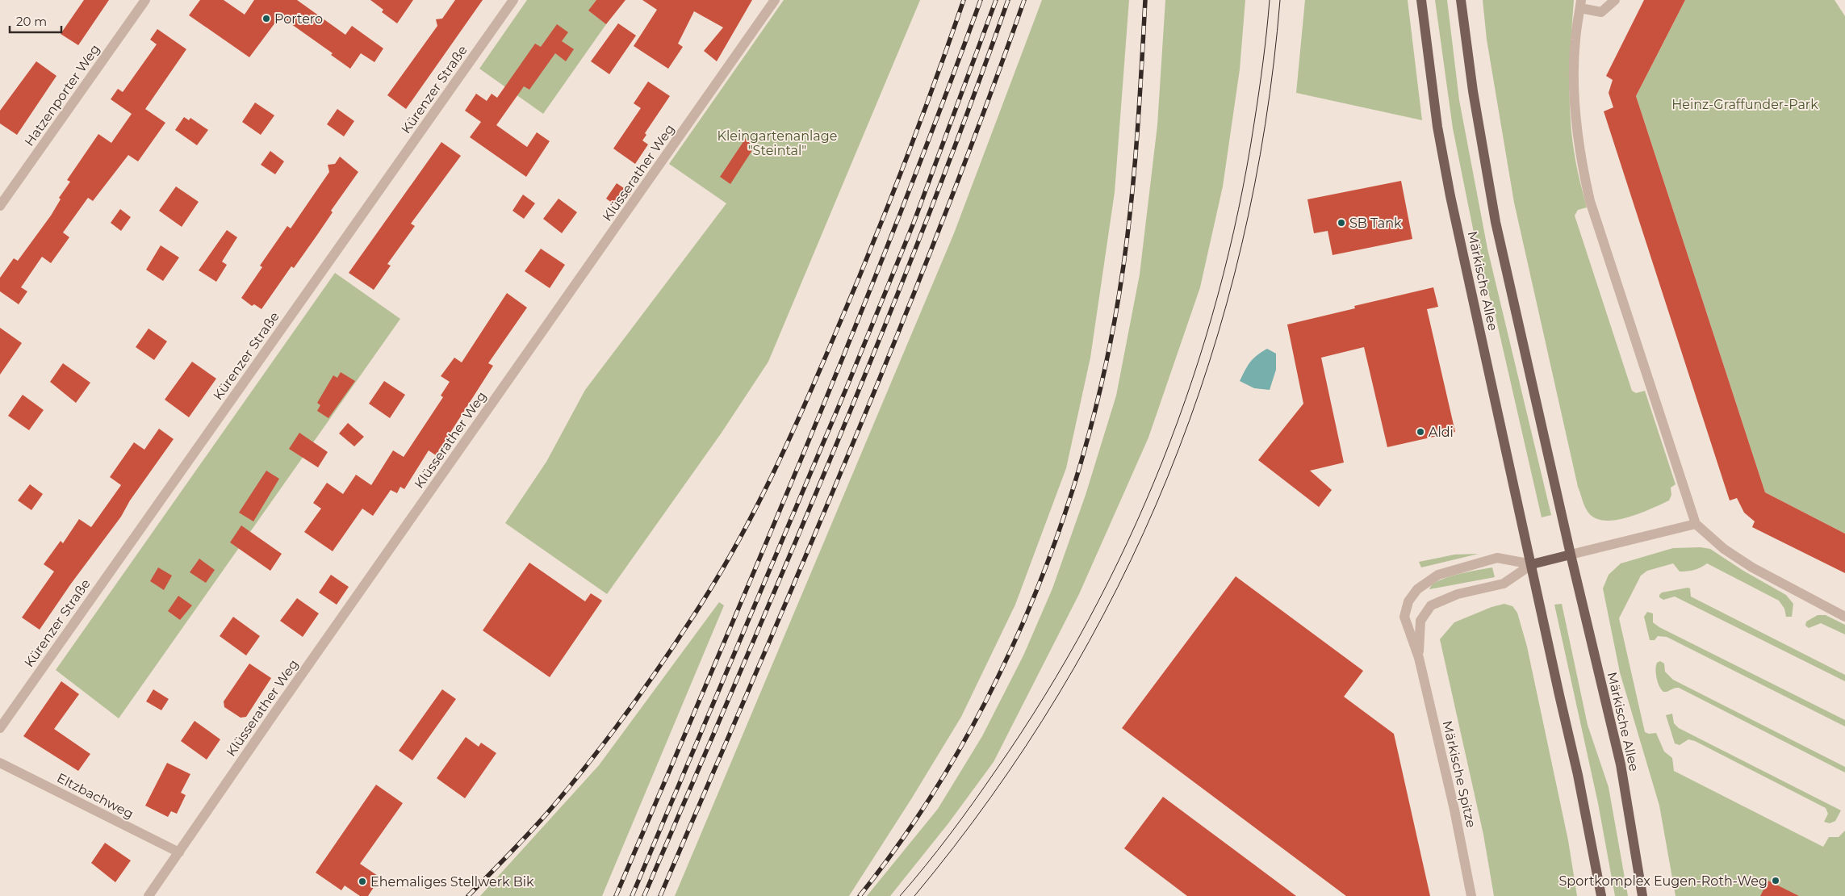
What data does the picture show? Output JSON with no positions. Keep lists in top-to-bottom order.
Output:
{
  "streets": {
    "main road": ["Märkische Allee"],
    "street": [
      "Kürenzer Straße",
      "Hatzenporter Weg",
      "Klüsserather Weg",
      "Märkische Spitze",
      "Eltzbachweg"
    ]
  },
  "crossings": [
    ["Klüsserather Weg", "Eltzbachweg"],
    ["Märkische Allee", "Märkische Spitze"]
  ],
  "parks": ["Heinz-Graffunder-Park", "Kleingartenanlage \"Steintal\""],
  "places": [
    "Portero",
    "SB Tank",
    "Aldi",
    "Sportkomplex Eugen-Roth-Weg",
    "Ehemaliges Stellwerk Bik"
  ],
  "scale_bar": "20 m"
}
